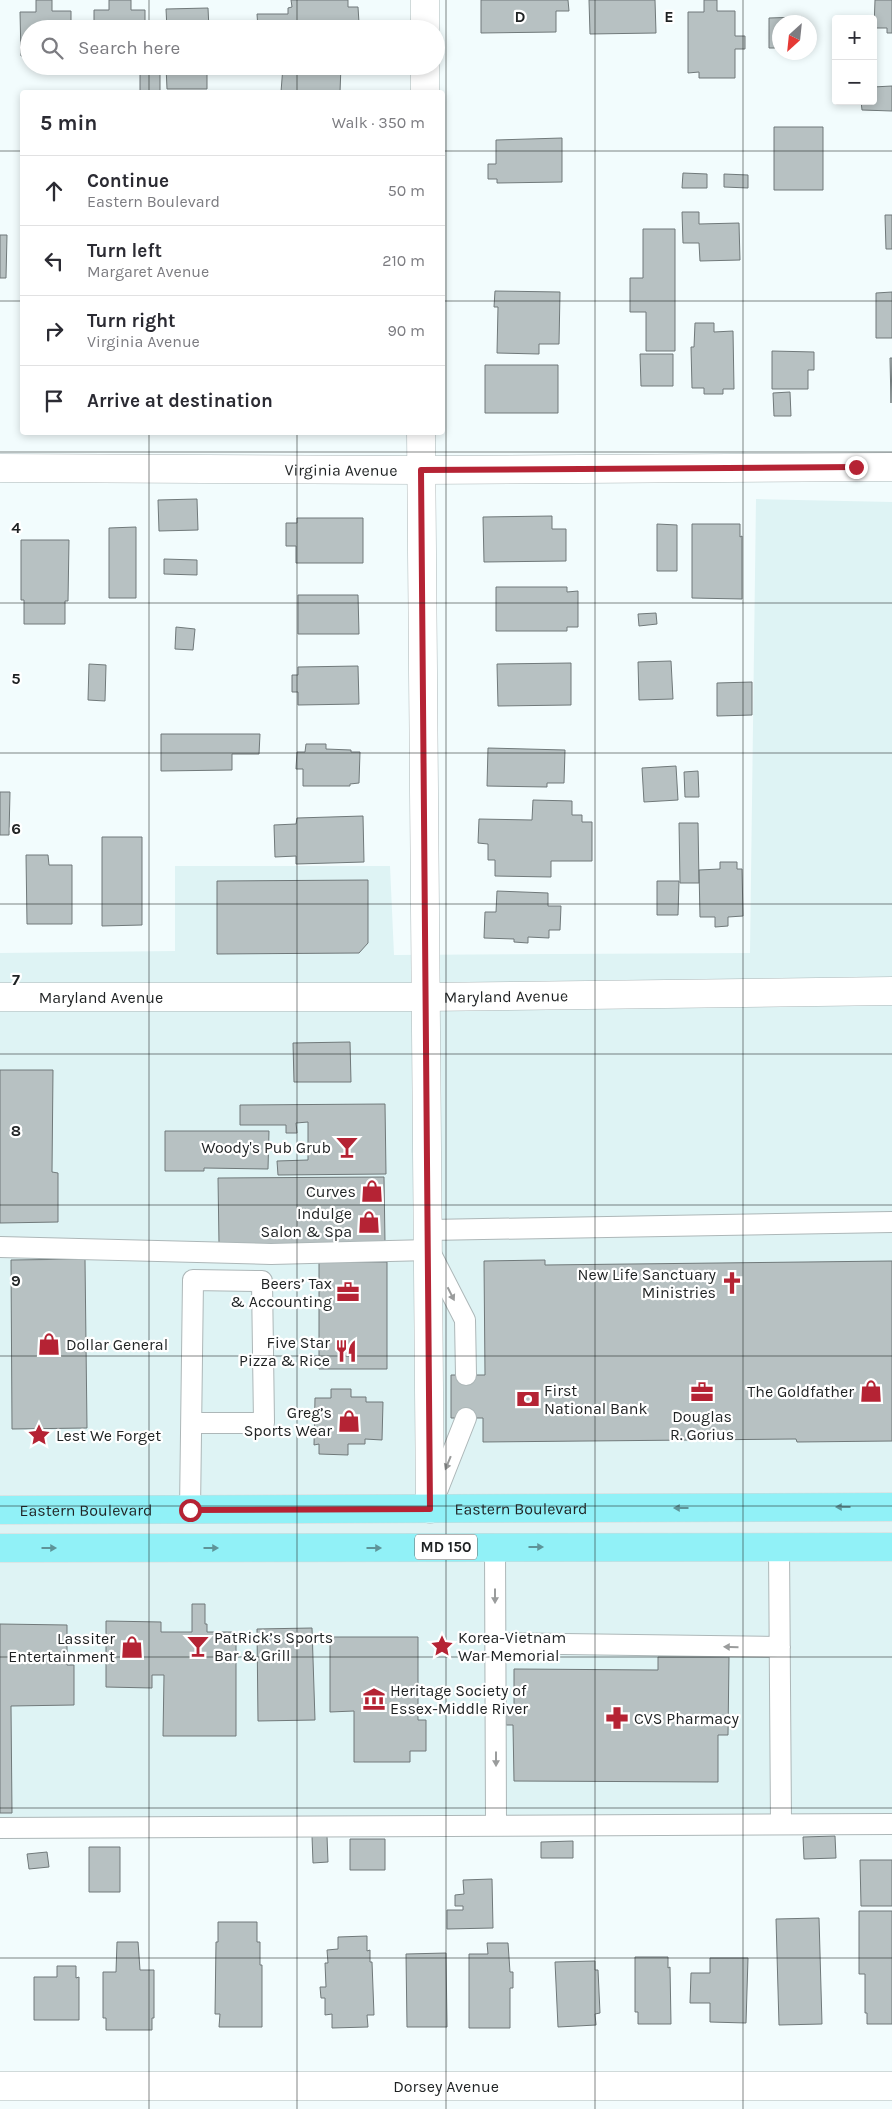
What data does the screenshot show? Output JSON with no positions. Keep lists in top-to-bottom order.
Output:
{
  "streets": {
    "main road": ["Eastern Boulevard", "MD 150"],
    "street": ["Virginia Avenue", "Maryland Avenue", "Dorsey Avenue"]
  },
  "places": {
    "bar": ["Woody's Pub Grub", "PatRick’s Sports Bar & Grill"],
    "shop": [
      "Curves",
      "Indulge Salon & Spa",
      "Dollar General",
      "The Goldfather",
      "Greg’s Sports Wear",
      "Lassiter Entertainment"
    ],
    "church": ["New Life Sanctuary Ministries"],
    "office": ["Beers’ Tax & Accounting", "Douglas R. Gorius"],
    "restaurant": ["Five Star Pizza & Rice"],
    "bank": ["First National Bank"],
    "place": ["Lest We Forget", "Korea-Vietnam War Memorial"],
    "museum": ["Heritage Society of Essex-Middle River"],
    "pharmacy": ["CVS Pharmacy"]
  },
  "north": "bottom left",
  "page": {
    "map_buttons": ["+", "−"],
    "search": "Search here",
    "heading": ["5 min", "Walk · 350 m"],
    "list": [
      ["Continue", "Eastern Boulevard", "50 m"],
      ["Turn left", "Margaret Avenue", "210 m"],
      ["Turn right", "Virginia Avenue", "90 m"],
      "Arrive at destination"
    ]
  },
  "grid": {
    "columns": ["D", "E"],
    "rows": [
      "4",
      "5",
      "6",
      "7",
      "8",
      "9"
    ]
  }
}
